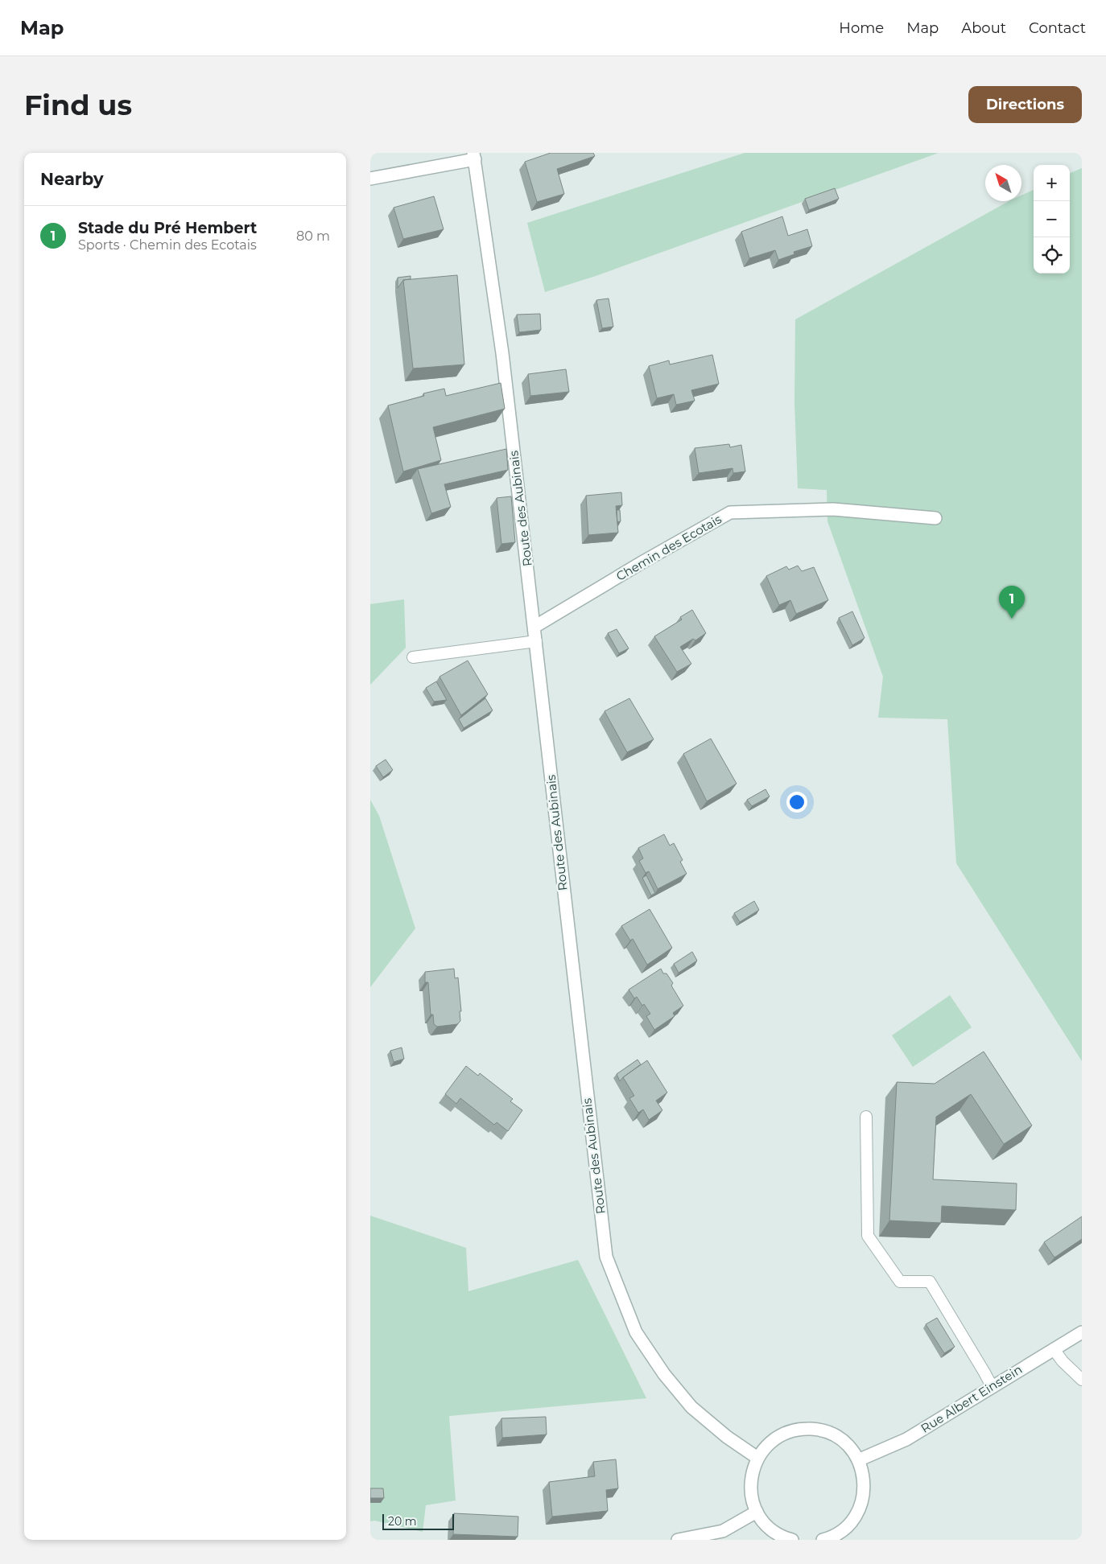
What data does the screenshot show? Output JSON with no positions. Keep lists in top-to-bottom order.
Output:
{
  "streets": {
    "street": ["Route des Aubinais", "Chemin des Ecotais", "Rue Albert Einstein"]
  },
  "crossings": [
    ["Route des Aubinais", "Chemin des Ecotais"]
  ],
  "scale_bar": "20 m",
  "north": "top left",
  "page": {
    "header": "Map",
    "nav": [
      "Home",
      "Map",
      "About",
      "Contact"
    ],
    "buttons": "Directions",
    "title": "Find us",
    "heading": "Nearby",
    "map_buttons": ["+", "−"],
    "list": [
      {
        "mark": "1",
        "name": "Stade du Pré Hembert",
        "note": "Sports · Chemin des Ecotais",
        "value": "80 m"
      }
    ],
    "pins": "1",
    "scale": "20 m"
  }
}
